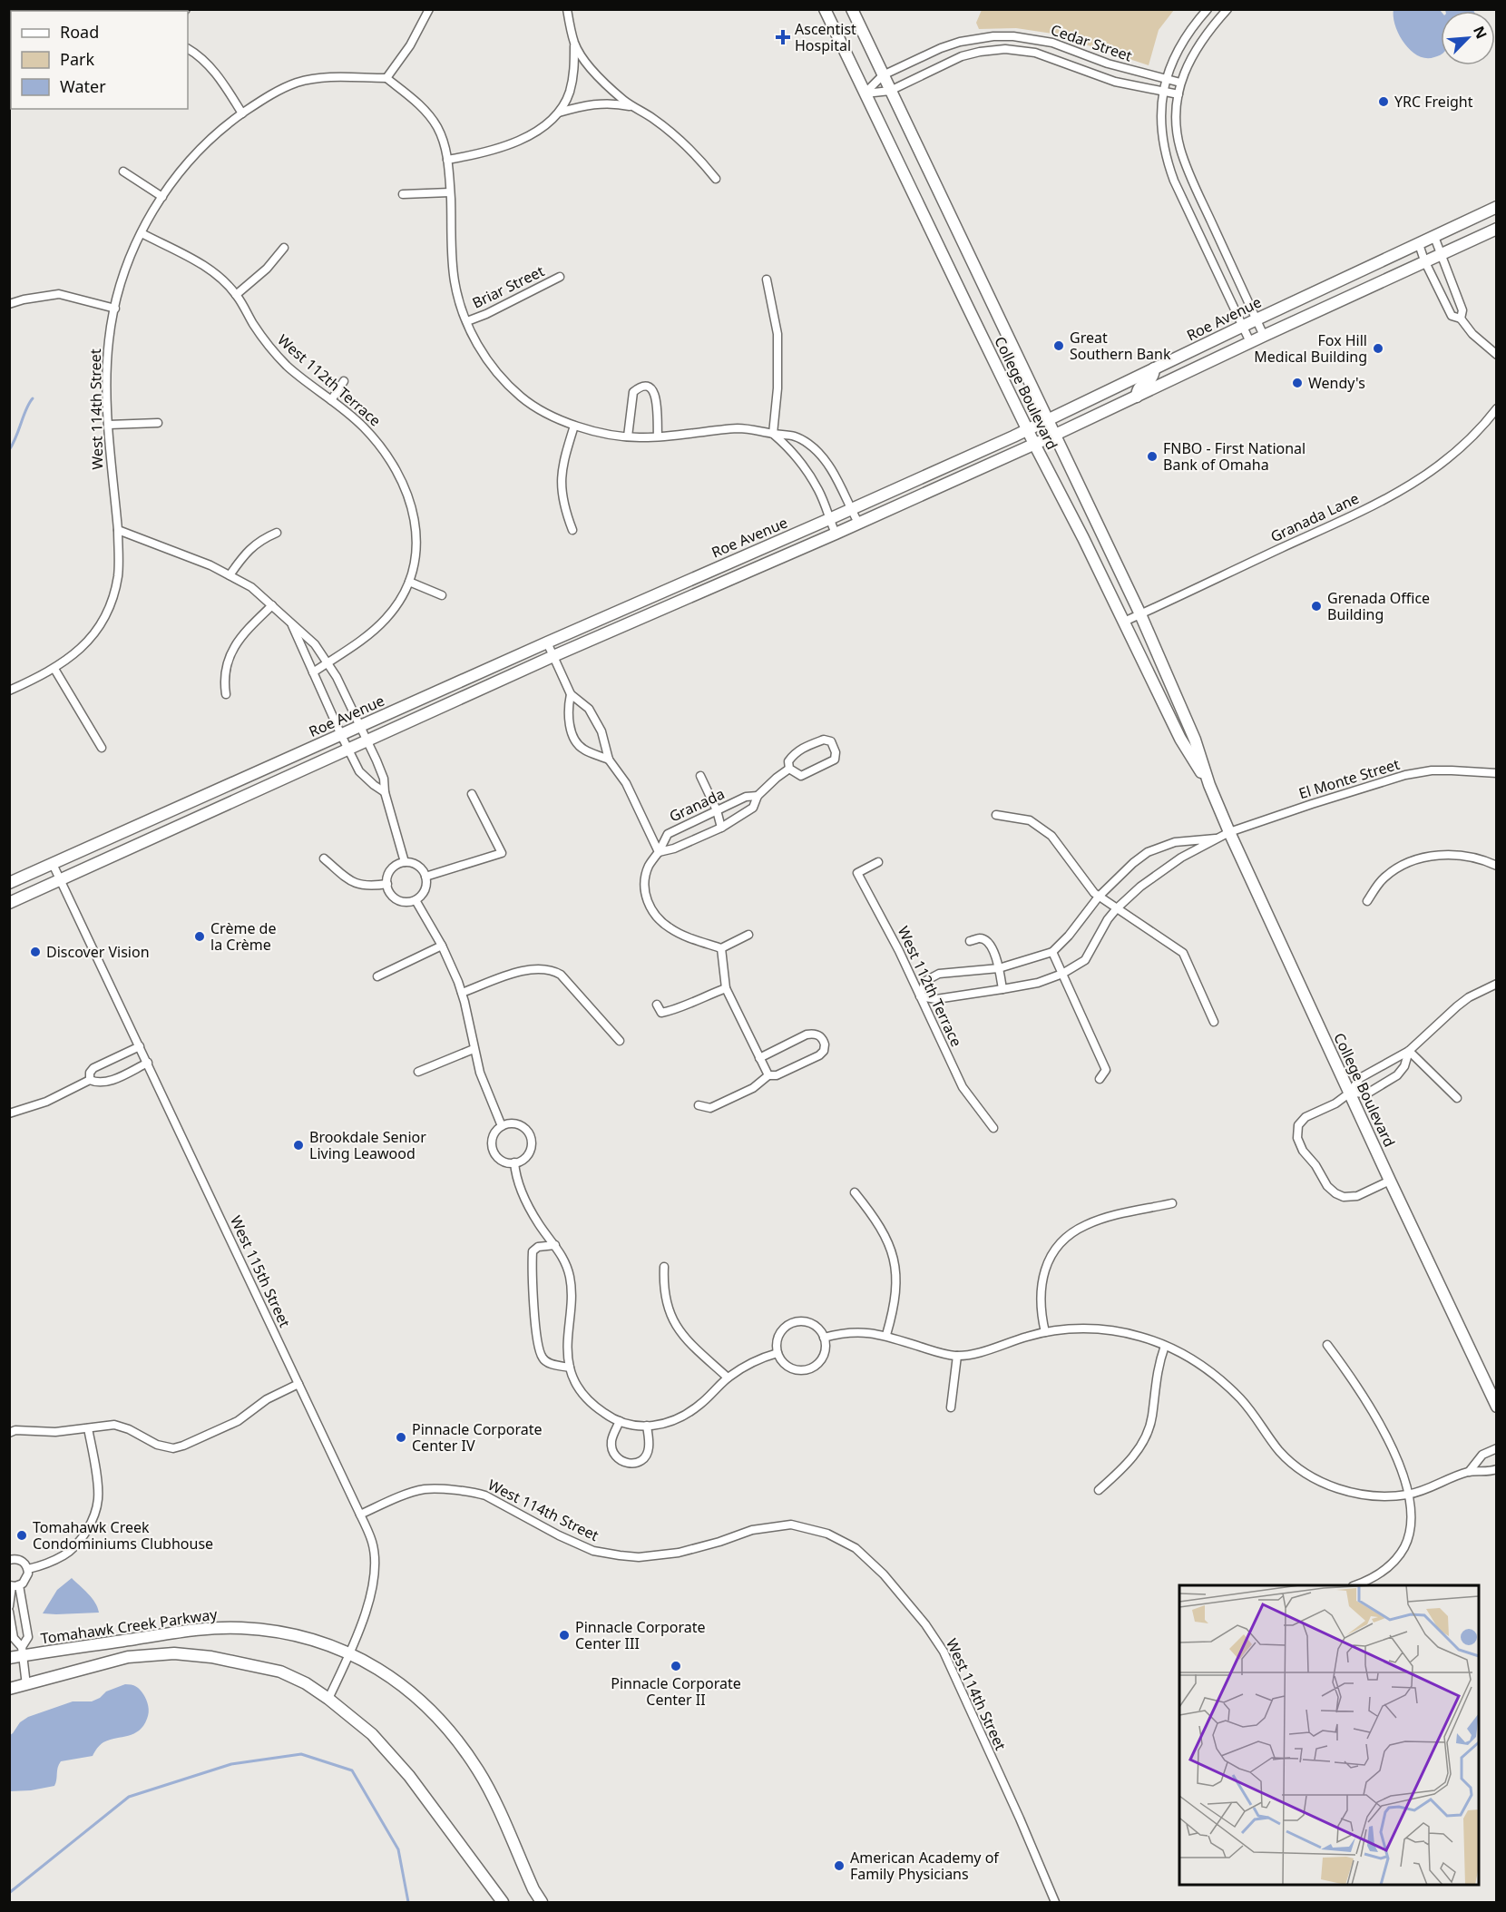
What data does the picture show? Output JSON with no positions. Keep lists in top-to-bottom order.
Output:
{
  "streets": {
    "main road": ["Roe Avenue", "College Boulevard", "Tomahawk Creek Parkway"],
    "street": [
      "Cedar Street",
      "Briar Street",
      "West 112th Terrace",
      "West 114th Street",
      "Granada Lane",
      "El Monte Street",
      "Granada",
      "West 115th Street"
    ]
  },
  "crossings": [
    ["Cedar Street", "College Boulevard"],
    ["Roe Avenue", "College Boulevard"],
    ["Roe Avenue", "West 115th Street"],
    ["West 112th Terrace", "West 114th Street"],
    ["West 112th Terrace", "El Monte Street"],
    ["College Boulevard", "Granada Lane"],
    ["College Boulevard", "El Monte Street"],
    ["West 114th Street", "West 115th Street"],
    ["West 115th Street", "Tomahawk Creek Parkway"]
  ],
  "places": {
    "health": ["Ascentist Hospital"],
    "other": [
      "YRC Freight",
      "Great Southern Bank",
      "Fox Hill Medical Building",
      "Wendy's",
      "FNBO - First National Bank of Omaha",
      "Grenada Office Building",
      "Crème de la Crème",
      "Discover Vision",
      "Brookdale Senior Living Leawood",
      "Pinnacle Corporate Center IV",
      "Tomahawk Creek Condominiums Clubhouse",
      "Pinnacle Corporate Center III",
      "Pinnacle Corporate Center II",
      "American Academy of Family Physicians"
    ]
  },
  "legend": ["Road", "Park", "Water"],
  "north": "top right"
}
